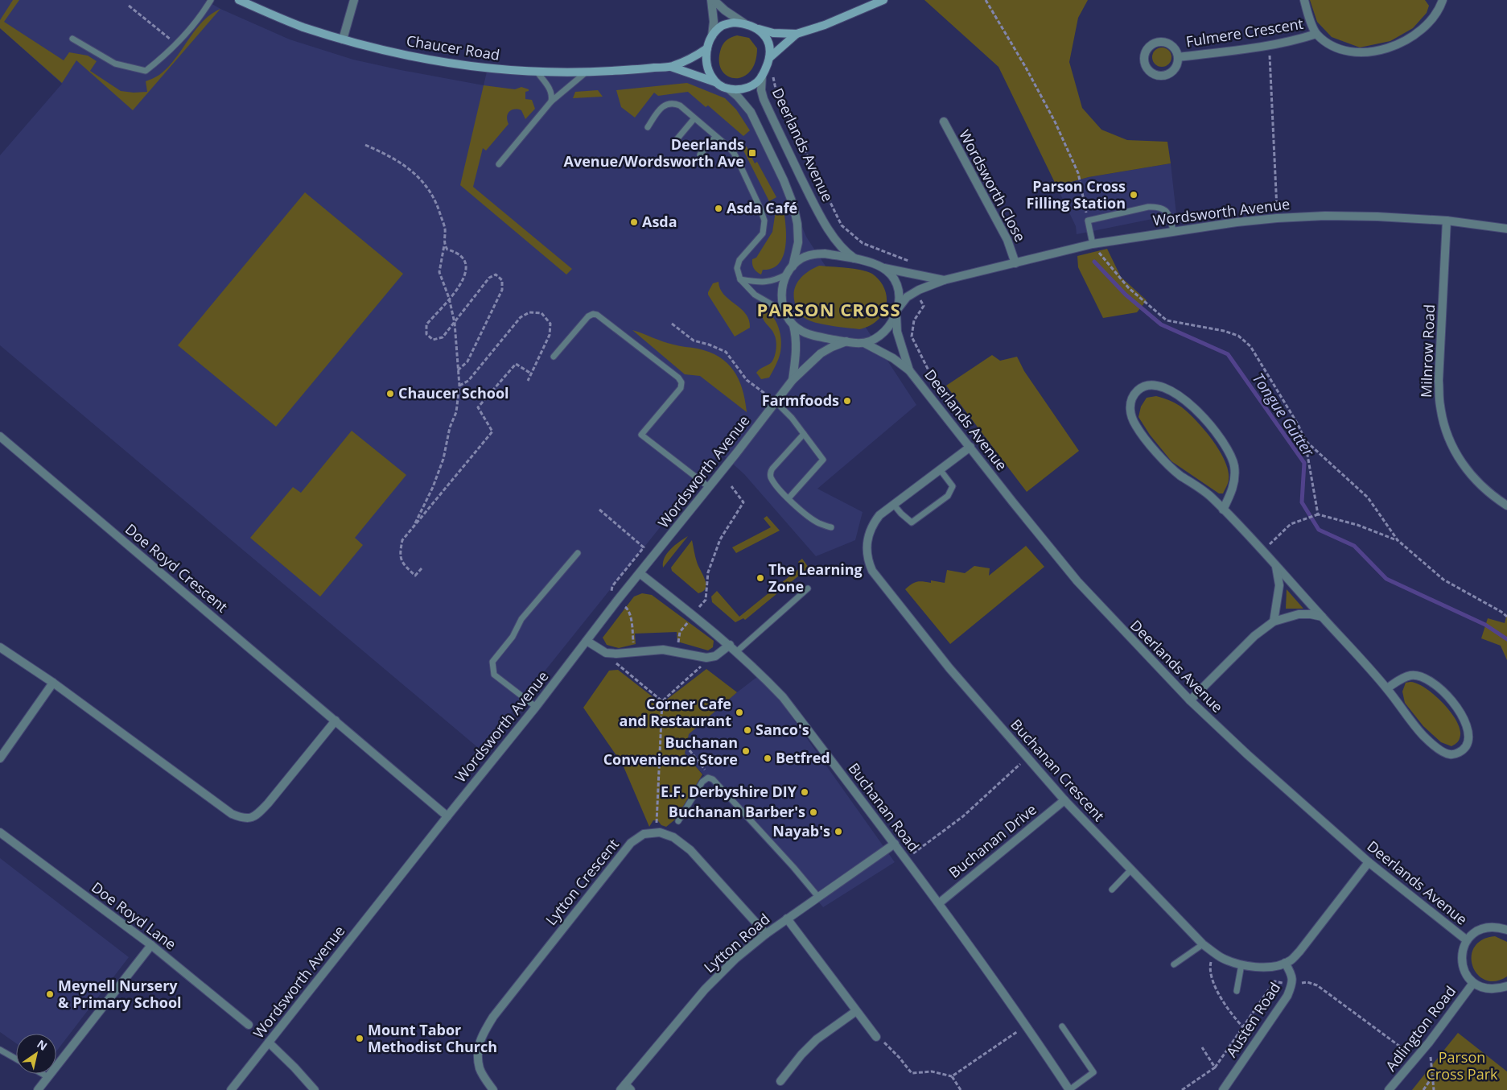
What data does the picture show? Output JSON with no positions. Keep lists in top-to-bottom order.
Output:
{
  "streets": {
    "main road": ["Chaucer Road"],
    "street": [
      "Fulmere Crescent",
      "Deerlands Avenue",
      "Wordsworth Close",
      "Wordsworth Avenue",
      "Milnrow Road",
      "Doe Royd Crescent",
      "Buchanan Crescent",
      "Buchanan Road",
      "Buchanan Drive",
      "Lytton Crescent",
      "Doe Royd Lane",
      "Lytton Road",
      "Austen Road",
      "Adlington Road"
    ]
  },
  "crossings": [
    ["Chaucer Road", "Deerlands Avenue"],
    ["Deerlands Avenue", "Wordsworth Avenue"],
    ["Deerlands Avenue", "Buchanan Crescent"],
    ["Wordsworth Close", "Wordsworth Avenue"],
    ["Wordsworth Avenue", "Milnrow Road"],
    ["Wordsworth Avenue", "Doe Royd Crescent"],
    ["Wordsworth Avenue", "Buchanan Road"],
    ["Buchanan Crescent", "Buchanan Drive"],
    ["Buchanan Crescent", "Austen Road"],
    ["Buchanan Road", "Buchanan Drive"],
    ["Buchanan Road", "Lytton Road"]
  ],
  "districts": ["PARSON CROSS"],
  "water": ["Tongue Gutter"],
  "parks": ["Parson Cross Park"],
  "places": {
    "transit": ["Deerlands Avenue/Wordsworth Ave"],
    "other": [
      "Parson Cross Filling Station",
      "Asda Café",
      "Asda",
      "Chaucer School",
      "Farmfoods",
      "The Learning Zone",
      "Corner Cafe and Restaurant",
      "Sanco's",
      "Buchanan Convenience Store",
      "Betfred",
      "E.F. Derbyshire DIY",
      "Buchanan Barber's",
      "Nayab's",
      "Meynell Nursery & Primary School",
      "Mount Tabor Methodist Church"
    ]
  },
  "north": "top right"
}
